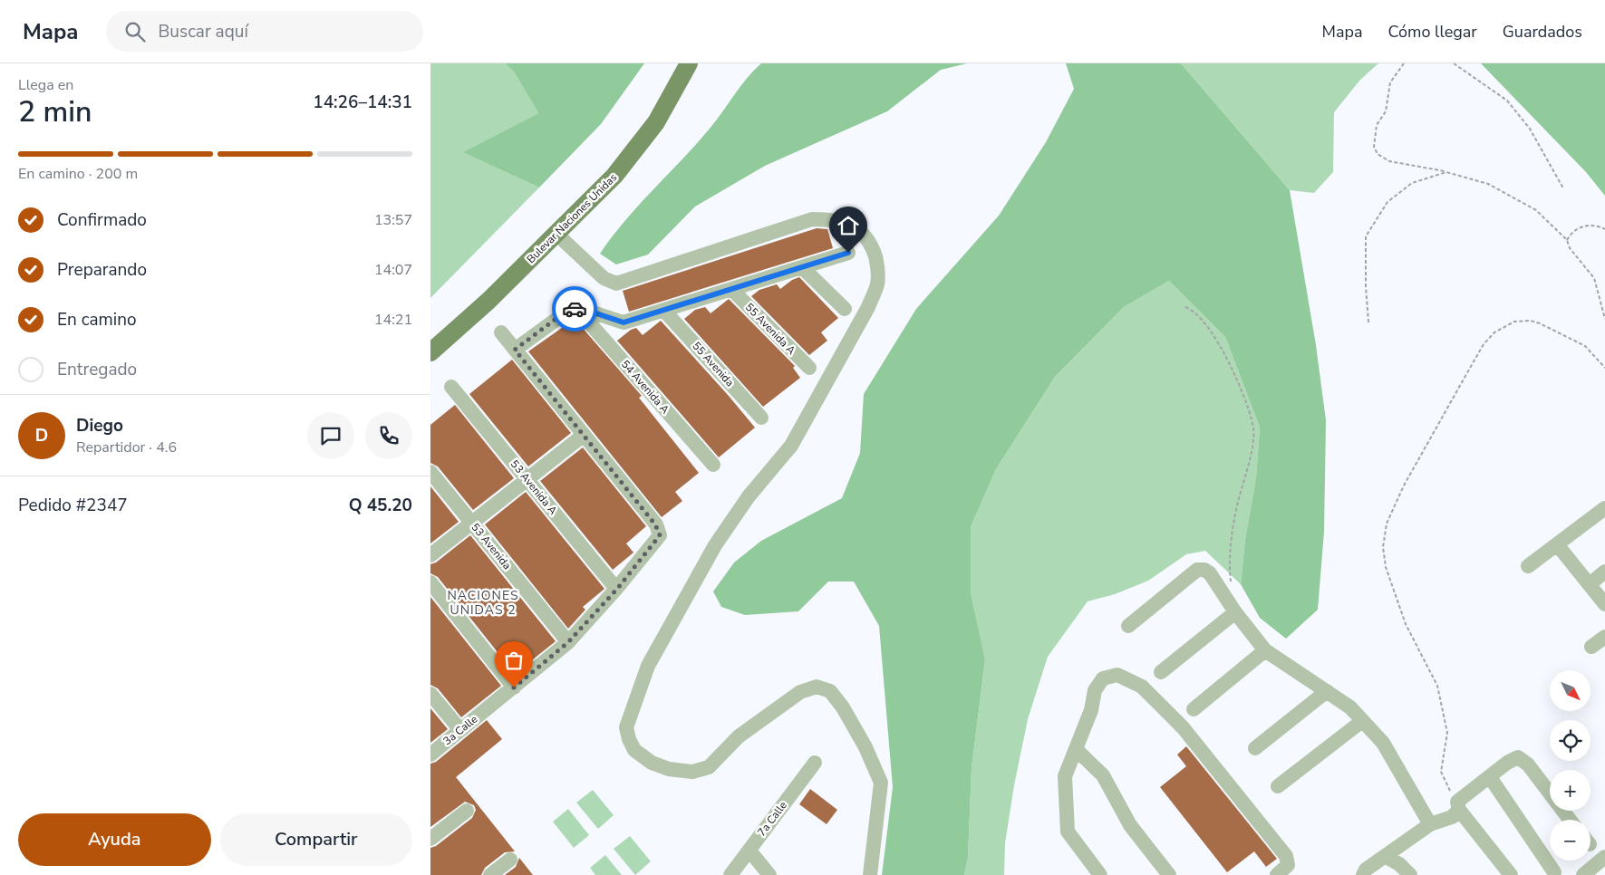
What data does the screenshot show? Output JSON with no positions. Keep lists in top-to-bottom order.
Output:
{
  "streets": {
    "main road": ["Bulevar Naciones Unidas"],
    "street": [
      "55 Avenida A",
      "55 Avenida",
      "54 Avenida A",
      "53 Avenida A",
      "53 Avenida",
      "3a Calle",
      "7a Calle"
    ]
  },
  "crossings": [
    ["53 Avenida A", "3a Calle"],
    ["53 Avenida", "3a Calle"]
  ],
  "districts": ["NACIONES UNIDAS 2"],
  "north": "bottom right",
  "page": {
    "header": "Mapa",
    "search": "Buscar aquí",
    "nav": ["Mapa", "Cómo llegar", "Guardados"],
    "heading": ["2 min", "Llega en", "14:26–14:31"],
    "panel": [
      "Diego",
      "Repartidor · 4.6",
      "Pedido #2347",
      "Q 45.20"
    ],
    "bar": "En camino · 200 m",
    "list": [
      ["Confirmado", "13:57"],
      ["Preparando", "14:07"],
      ["En camino", "14:21"],
      "Entregado"
    ],
    "round": "D",
    "map_buttons": ["+", "−"],
    "buttons": ["Ayuda", "Compartir"]
  }
}
